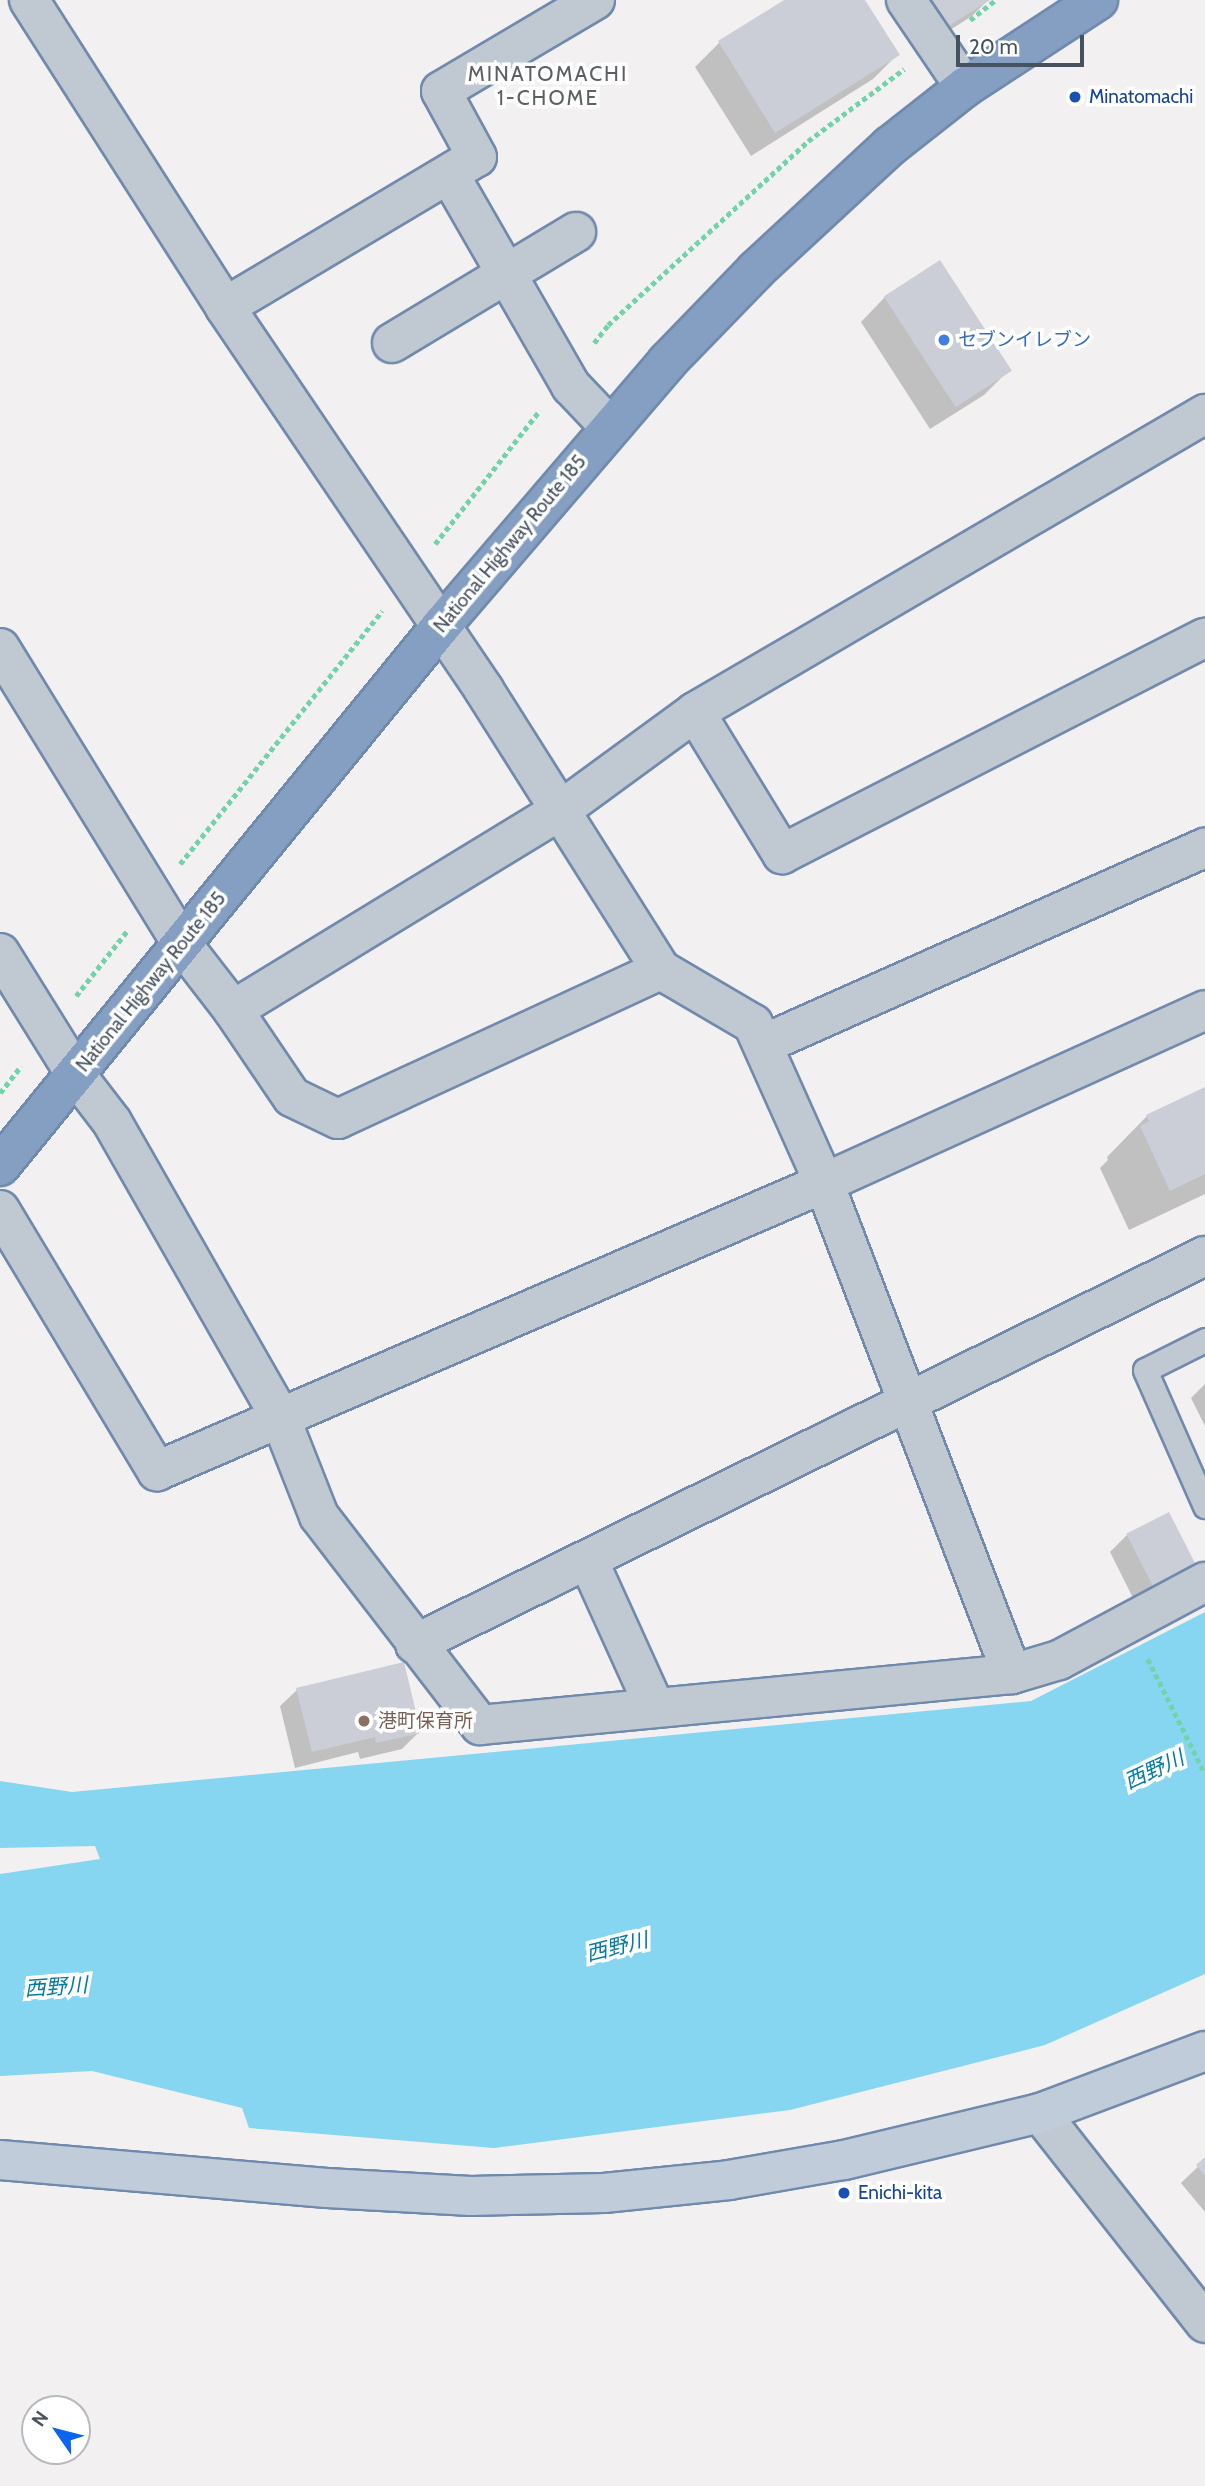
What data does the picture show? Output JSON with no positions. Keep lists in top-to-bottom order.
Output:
{
  "streets": {
    "highway": ["National Highway Route 185"]
  },
  "districts": ["MINATOMACHI 1-CHOME"],
  "water": ["西野川"],
  "places": [
    "Minatomachi",
    "セブンイレブン",
    "港町保育所",
    "Enichi-kita"
  ],
  "scale_bar": "20 m",
  "north": "top left"
}
